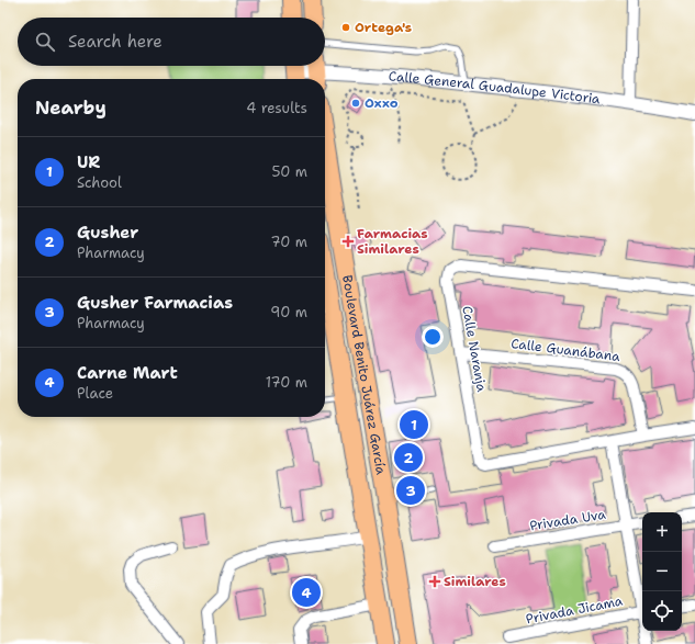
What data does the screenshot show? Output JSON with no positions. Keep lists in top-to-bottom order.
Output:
{
  "streets": {
    "main road": ["Boulevard Benito Juárez García"],
    "street": [
      "Calle General Guadalupe Victoria",
      "Calle Naranja",
      "Calle Guanábana",
      "Privada Uva",
      "Privada Jicama"
    ]
  },
  "crossings": [
    ["Calle Naranja", "Calle Guanábana"]
  ],
  "places": {
    "other": ["Ortega's", "Oxxo"],
    "health": ["Farmacias Similares", "Similares"]
  },
  "page": {
    "search": "Search here",
    "heading": ["Nearby", "4 results"],
    "list": [
      {
        "mark": "1",
        "name": "UR",
        "note": "School",
        "value": "50 m"
      },
      {
        "mark": "2",
        "name": "Gusher",
        "note": "Pharmacy",
        "value": "70 m"
      },
      {
        "mark": "3",
        "name": "Gusher Farmacias",
        "note": "Pharmacy",
        "value": "90 m"
      },
      {
        "mark": "4",
        "name": "Carne Mart",
        "note": "Place",
        "value": "170 m"
      }
    ],
    "pins": [
      "1",
      "2",
      "3",
      "4"
    ],
    "map_buttons": ["+", "−"]
  }
}
